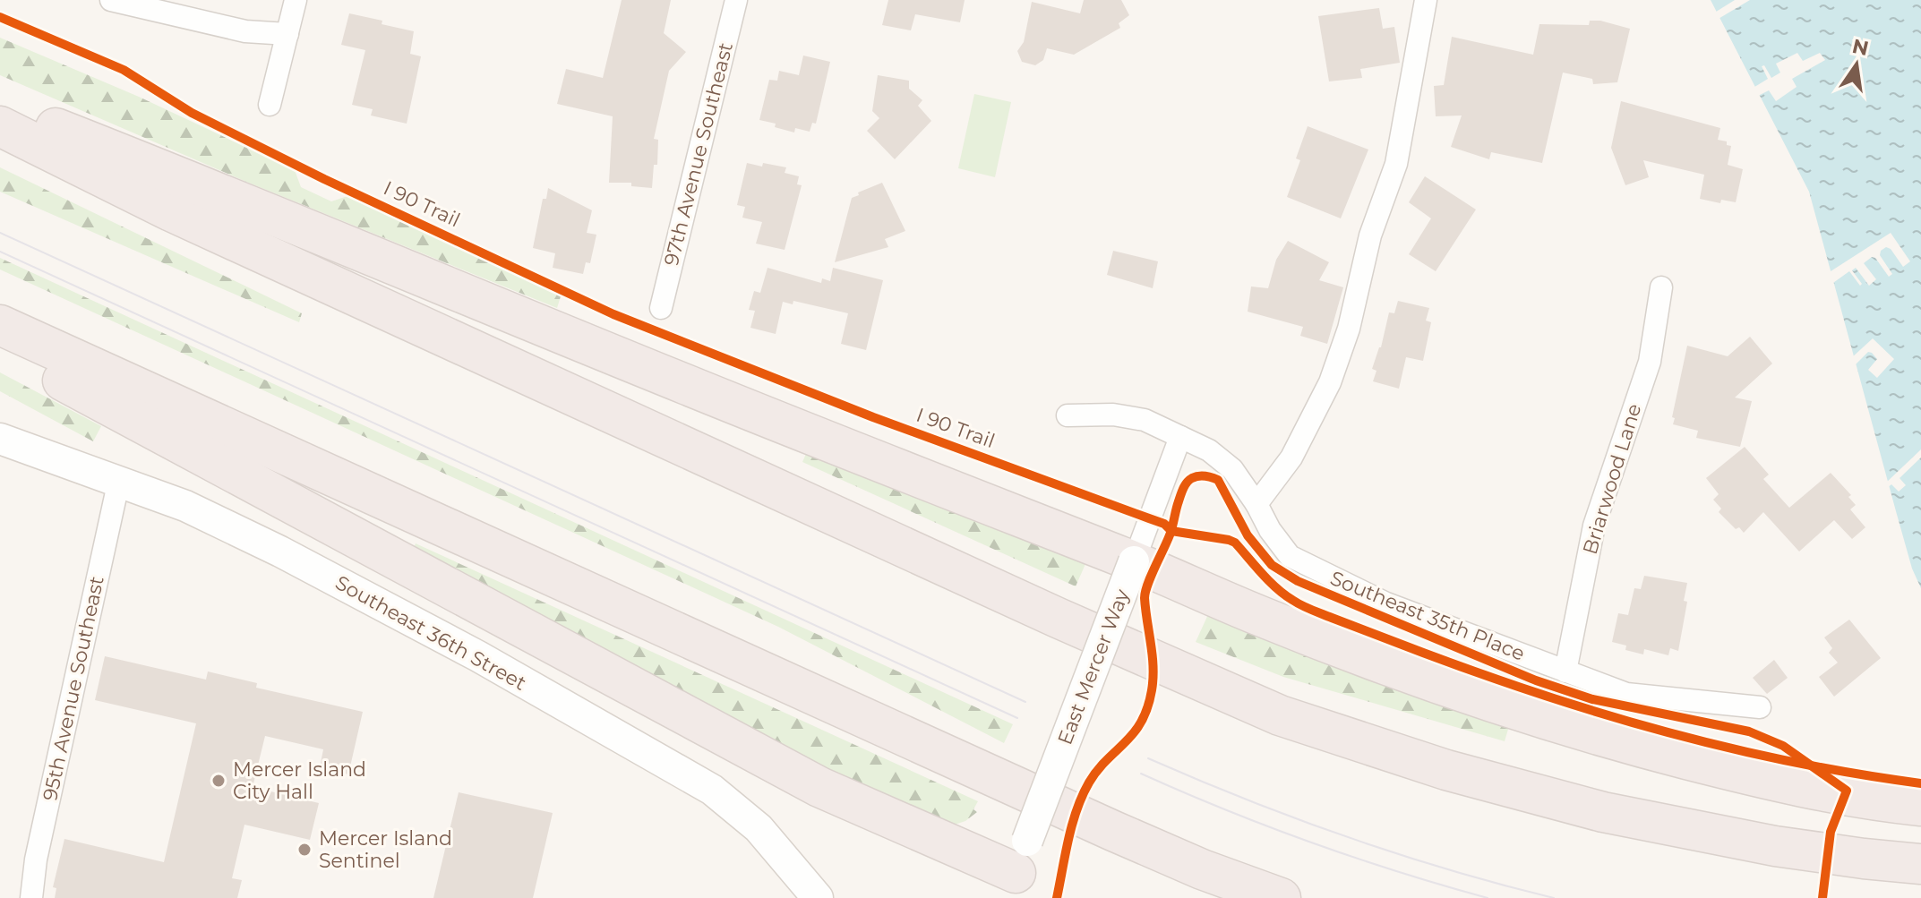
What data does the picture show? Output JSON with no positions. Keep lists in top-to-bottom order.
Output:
{
  "streets": {
    "street": [
      "97th Avenue Southeast",
      "Briarwood Lane",
      "Southeast 35th Place",
      "Southeast 36th Street",
      "East Mercer Way",
      "95th Avenue Southeast"
    ],
    "cycle path": ["I 90 Trail"]
  },
  "crossings": [
    ["Briarwood Lane", "Southeast 35th Place"],
    ["Southeast 35th Place", "East Mercer Way"],
    ["Southeast 36th Street", "95th Avenue Southeast"]
  ],
  "places": ["Mercer Island City Hall", "Mercer Island Sentinel"],
  "north": "top"
}
